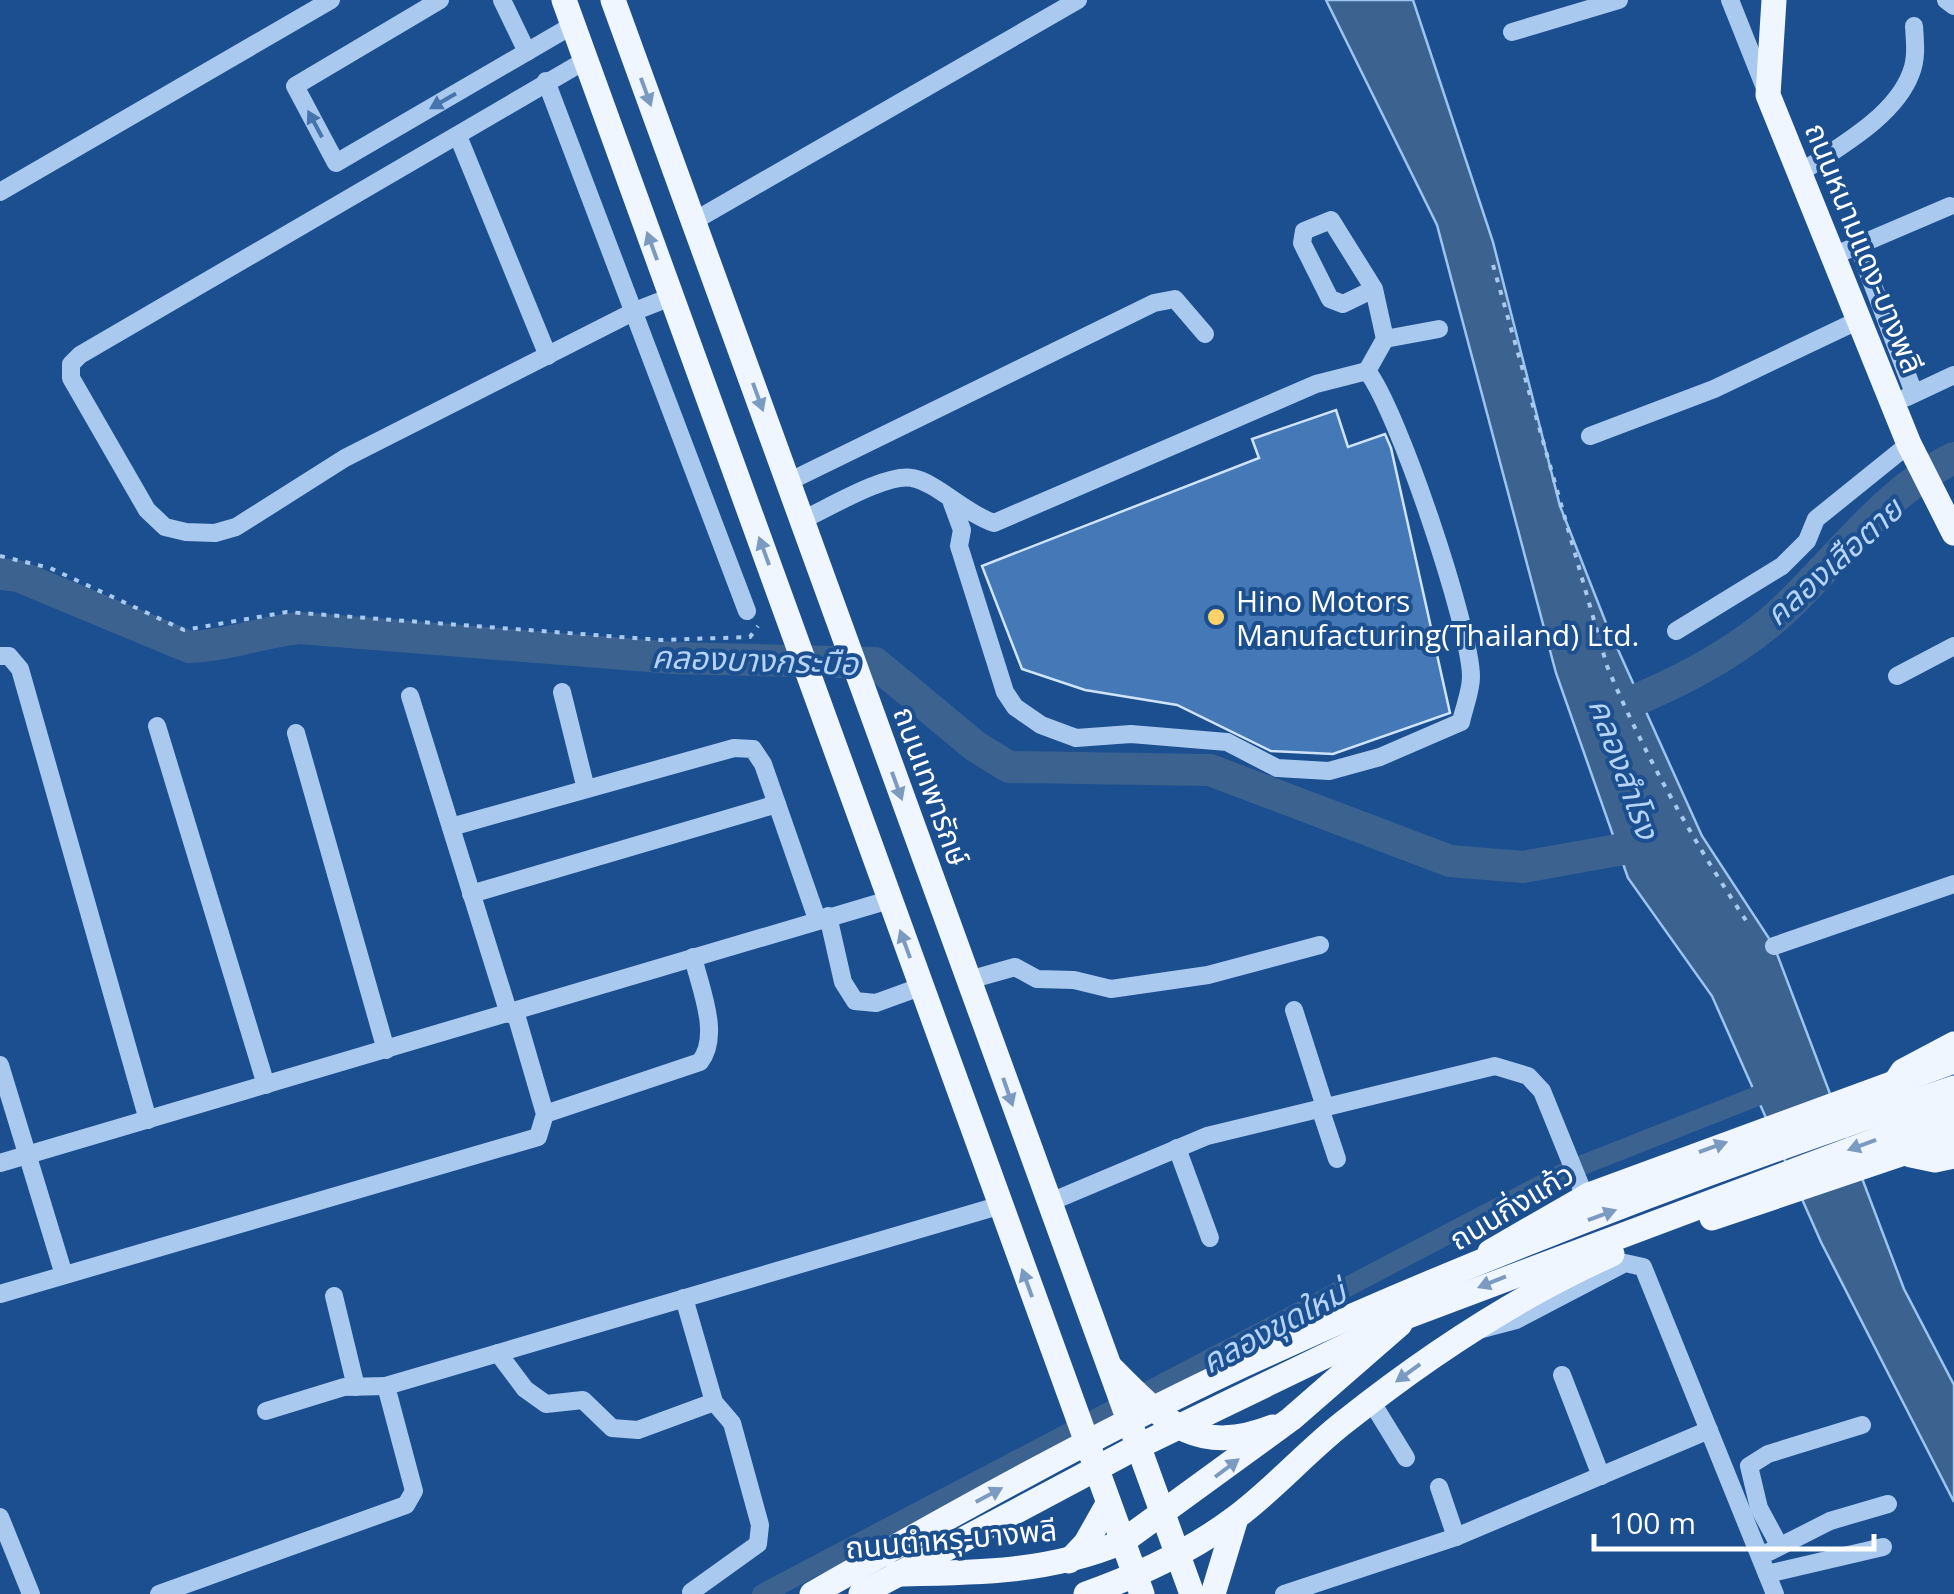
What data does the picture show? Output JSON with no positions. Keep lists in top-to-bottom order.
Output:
{
  "streets": {
    "main road": [
      "ถนนหนามแดง-บางพลี",
      "ถนนเทพารักษ์",
      "ถนนกิ่งแก้ว",
      "ถนนตำหรุ-บางพลี"
    ]
  },
  "crossings": [
    ["ถนนเทพารักษ์", "ถนนกิ่งแก้ว"],
    ["ถนนเทพารักษ์", "ถนนตำหรุ-บางพลี"],
    ["ถนนกิ่งแก้ว", "ถนนตำหรุ-บางพลี"]
  ],
  "water": [
    "คลองเสือตาย",
    "คลองบางกระบือ",
    "คลองสำโรง",
    "คลองขุดใหม่"
  ],
  "places": ["Hino Motors Manufacturing(Thailand) Ltd."],
  "scale_bar": "100 m"
}
